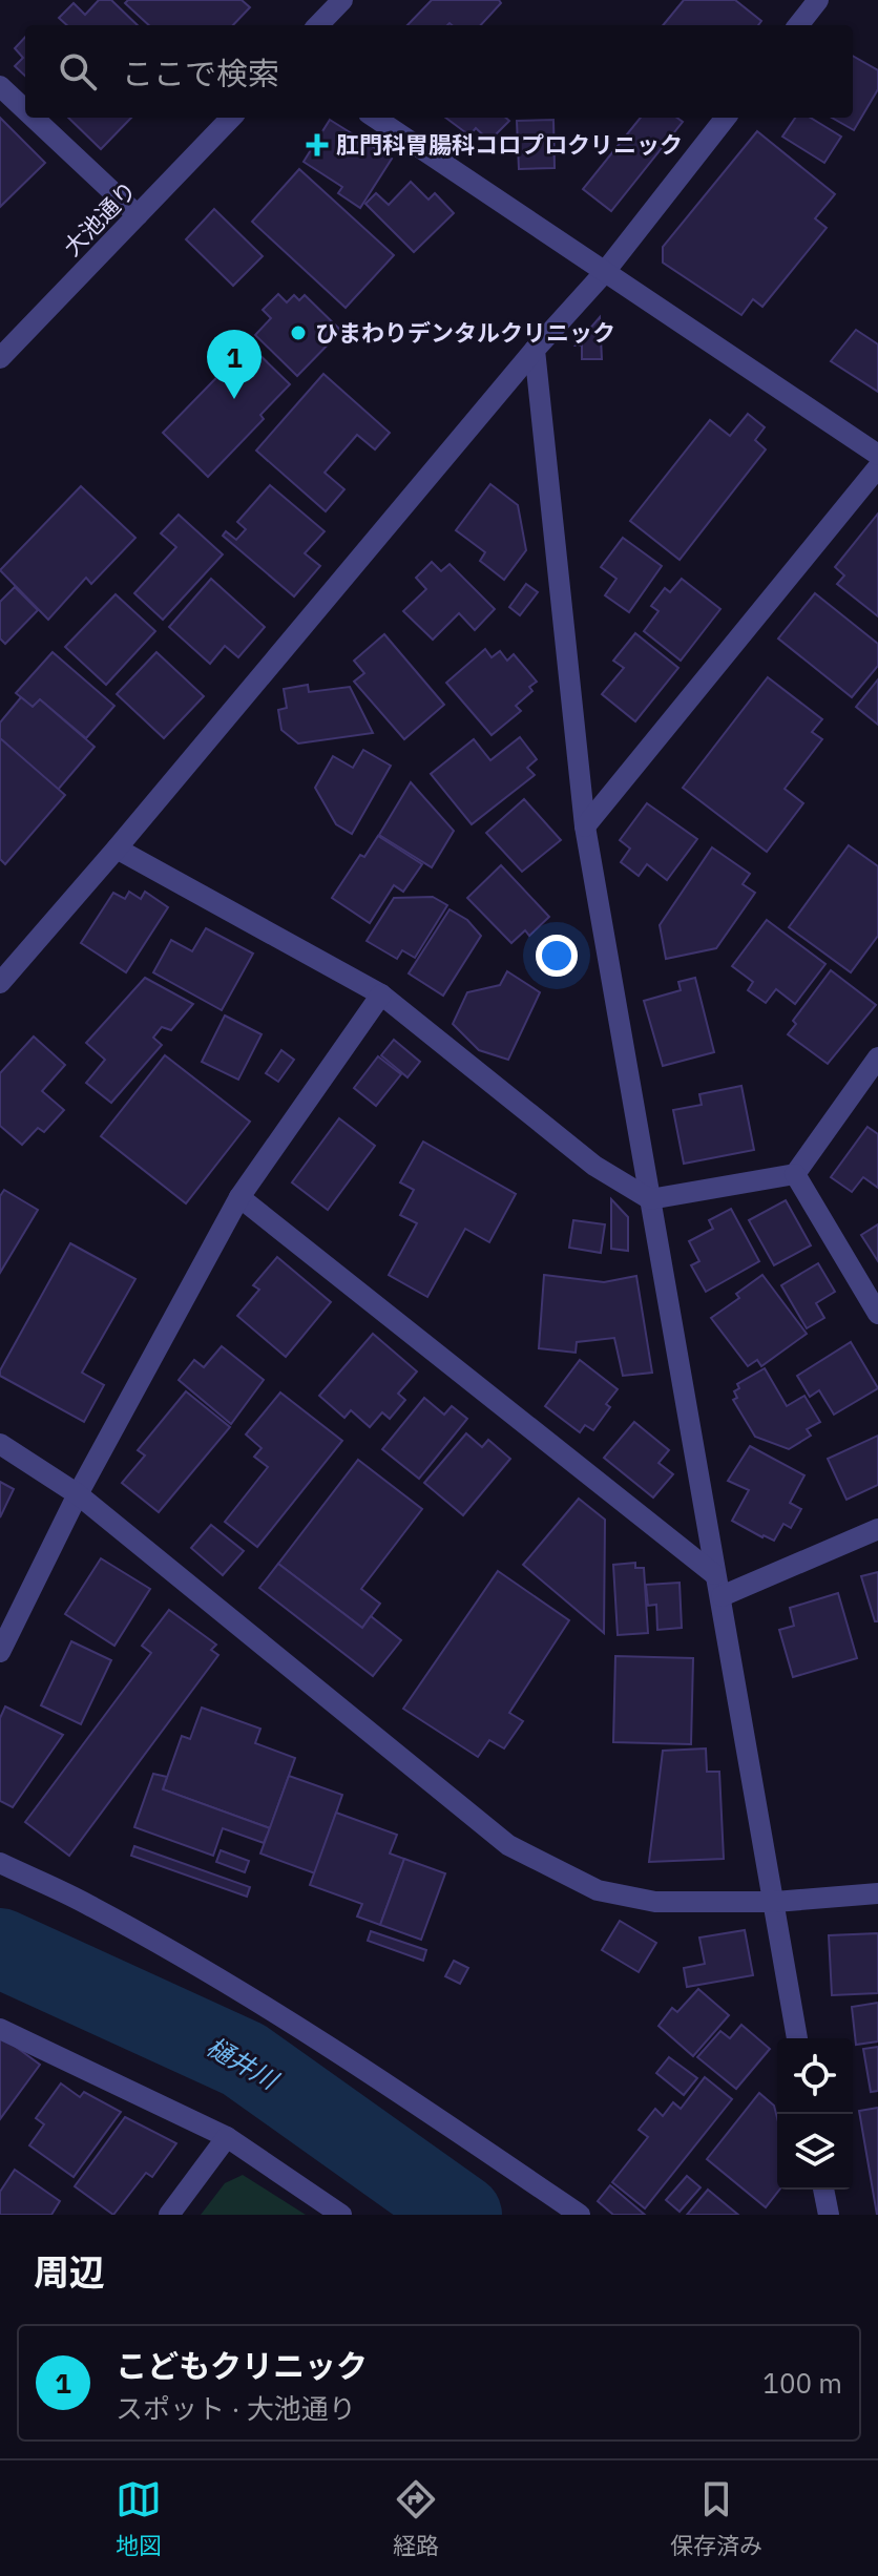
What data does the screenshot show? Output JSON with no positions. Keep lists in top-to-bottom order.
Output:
{
  "streets": {
    "street": ["大池通り"]
  },
  "water": ["樋井川"],
  "places": {
    "health": ["肛門科胃腸科コロプロクリニック"],
    "other": ["ひまわりデンタルクリニック"]
  },
  "page": {
    "search": "ここで検索",
    "pins": "1",
    "heading": "周辺",
    "list": [
      {
        "mark": "1",
        "name": "こどもクリニック",
        "note": "スポット · 大池通り",
        "value": "100 m"
      }
    ],
    "nav": ["地図", "経路", "保存済み"]
  }
}
